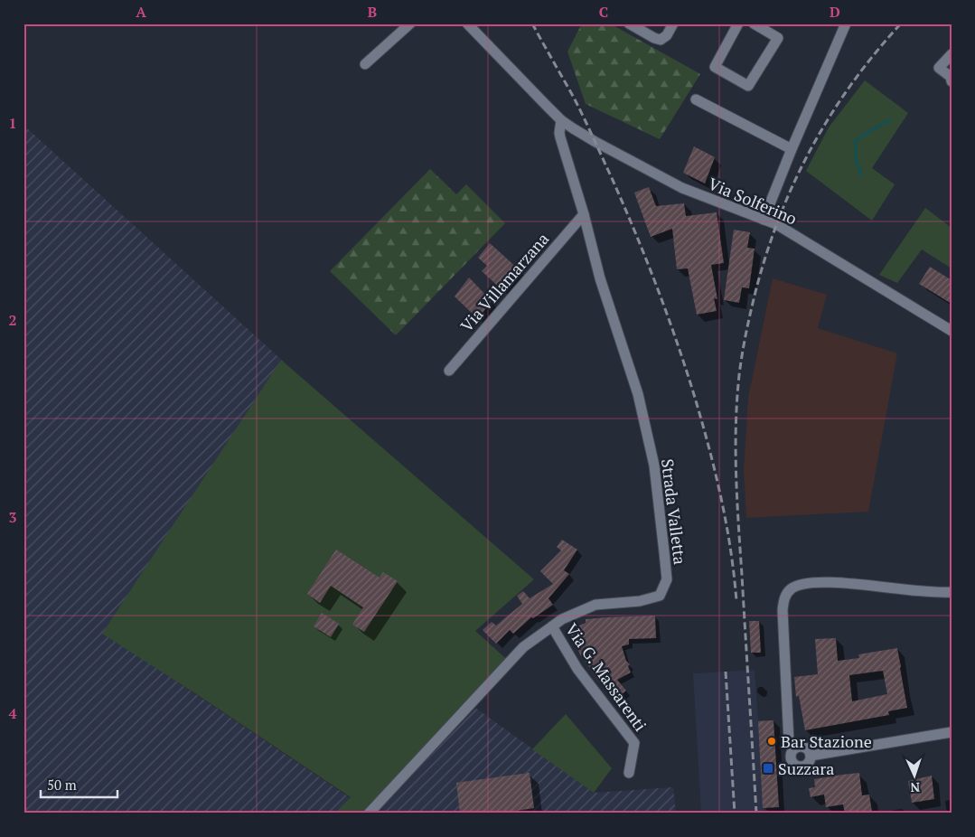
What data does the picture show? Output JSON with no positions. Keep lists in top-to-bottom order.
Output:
{
  "streets": {
    "street": [
      "Via Solferino",
      "Via Villamarzana",
      "Strada Valletta",
      "Via G. Massarenti"
    ]
  },
  "crossings": [
    ["Via Solferino", "Strada Valletta"],
    ["Via Villamarzana", "Strada Valletta"],
    ["Strada Valletta", "Via G. Massarenti"]
  ],
  "places": {
    "other": ["Bar Stazione"],
    "transit": ["Suzzara"]
  },
  "scale_bar": "50 m",
  "north": "bottom",
  "grid": {
    "columns": [
      "A",
      "B",
      "C",
      "D"
    ],
    "rows": [
      "1",
      "2",
      "3",
      "4"
    ]
  }
}
